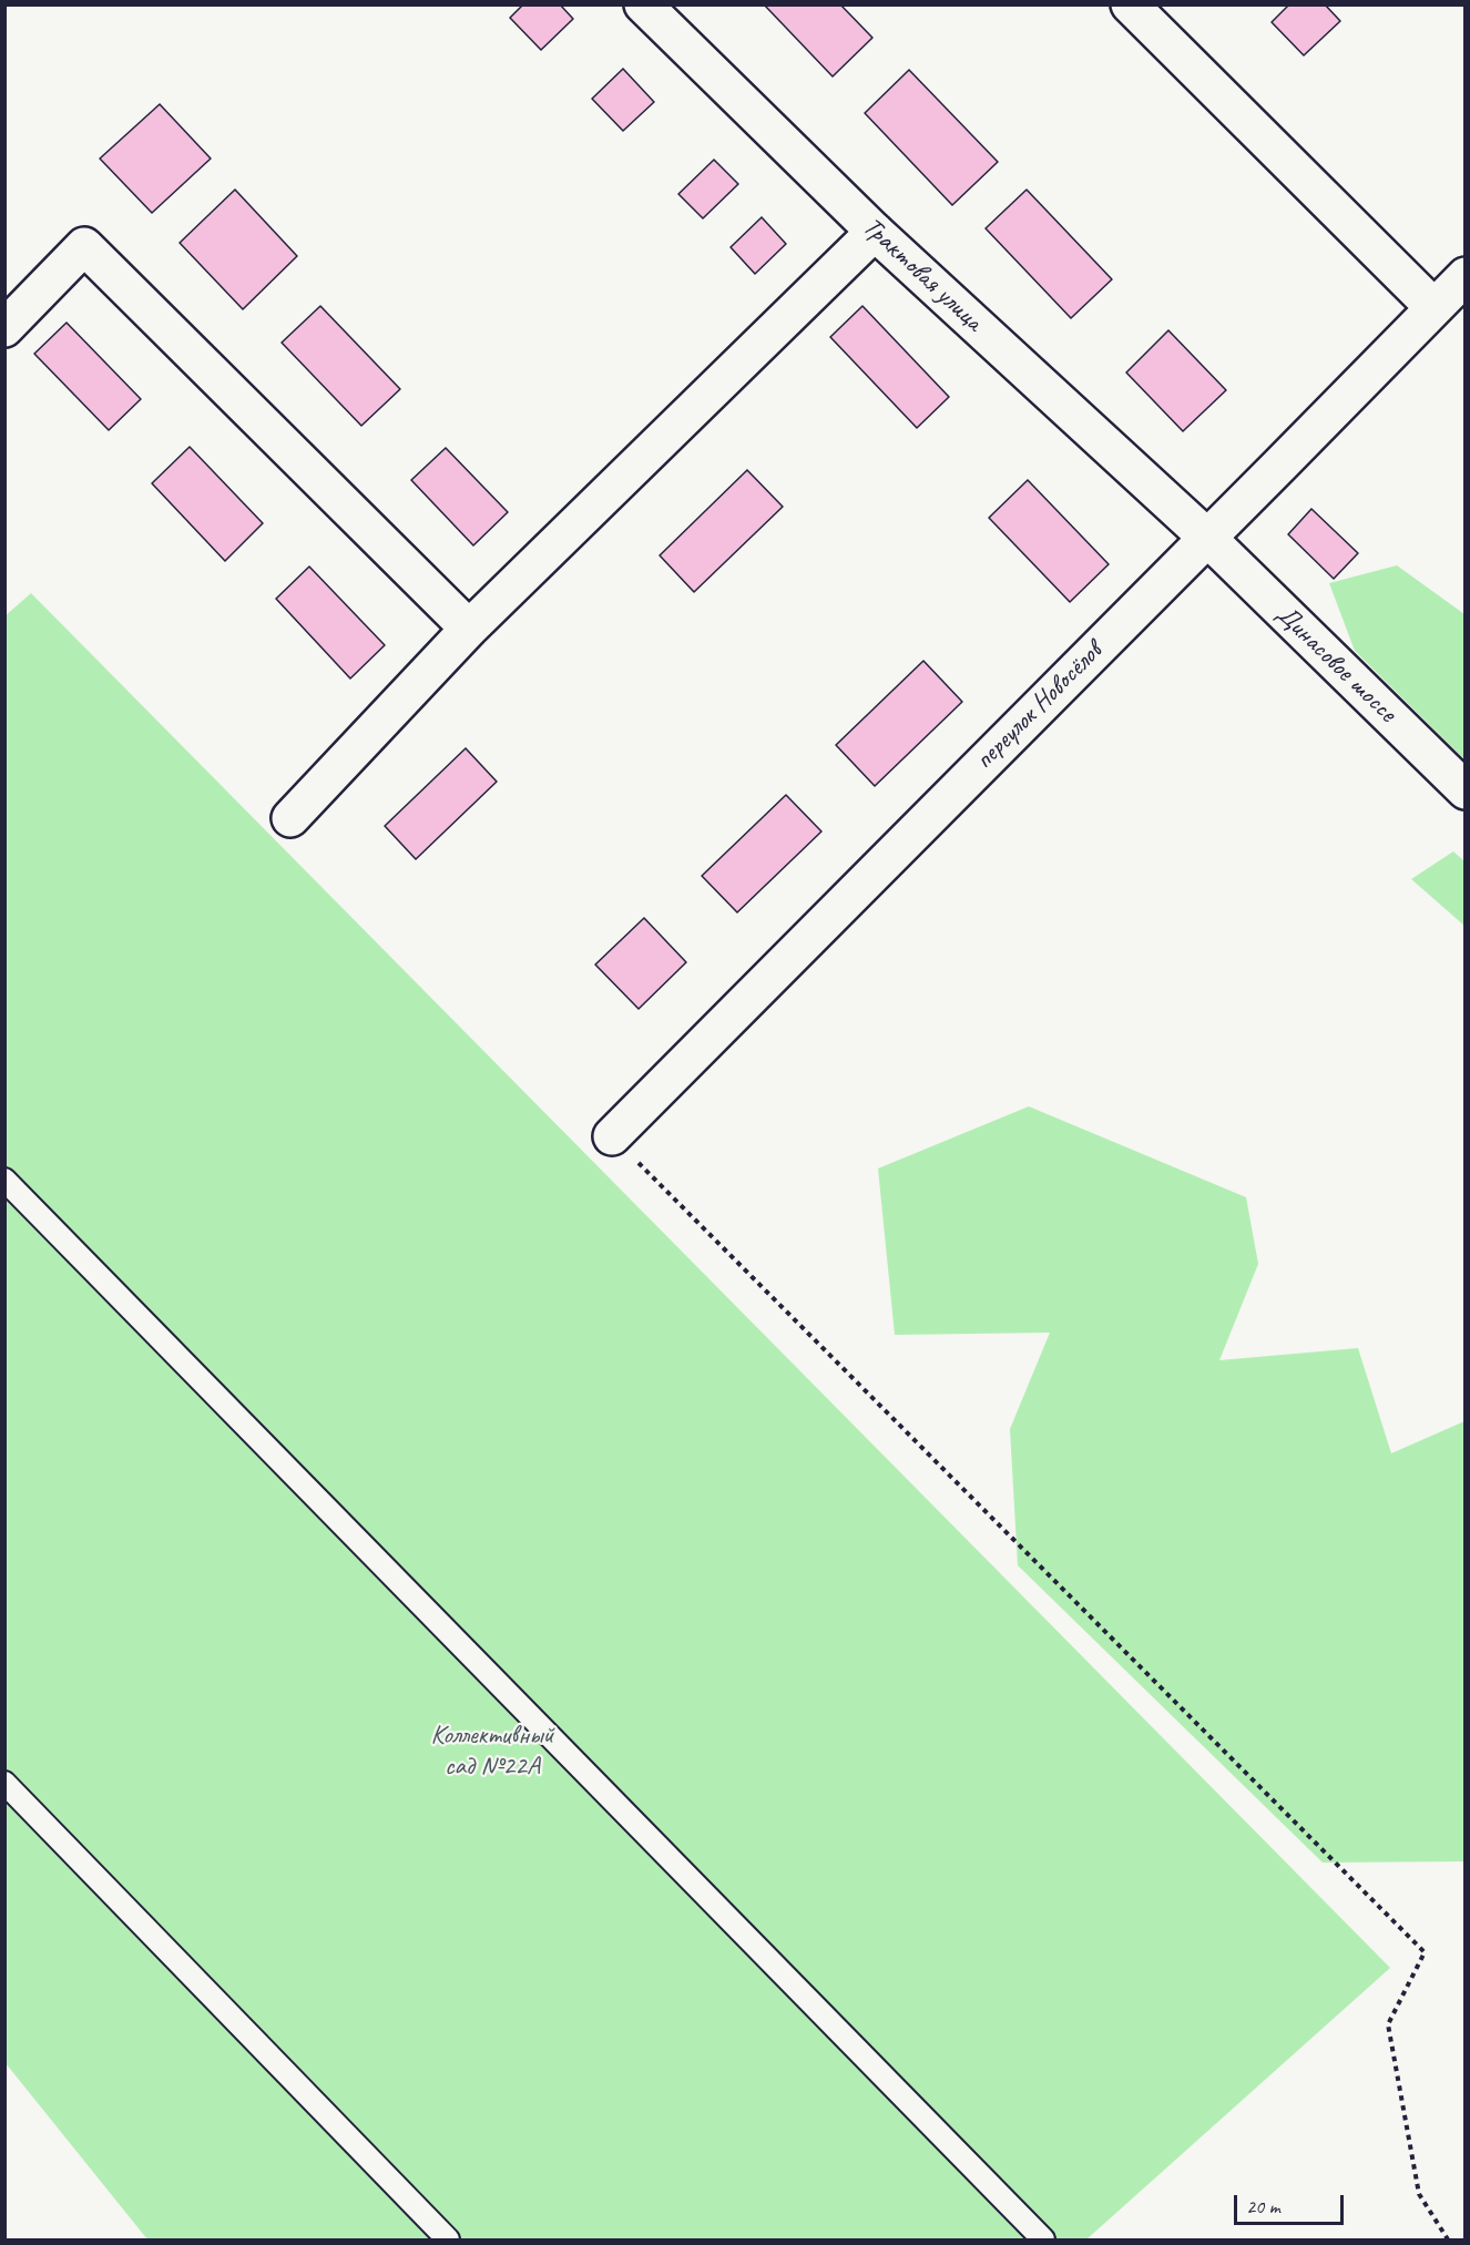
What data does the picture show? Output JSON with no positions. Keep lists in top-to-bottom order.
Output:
{
  "streets": {
    "street": ["Трактовая улица", "Динасовое шоссе", "переулок Новосёлов"]
  },
  "crossings": [
    ["Трактовая улица", "Динасовое шоссе"],
    ["Трактовая улица", "переулок Новосёлов"],
    ["Динасовое шоссе", "переулок Новосёлов"]
  ],
  "parks": ["Коллективный сад №22А"],
  "scale_bar": "20 m"
}
